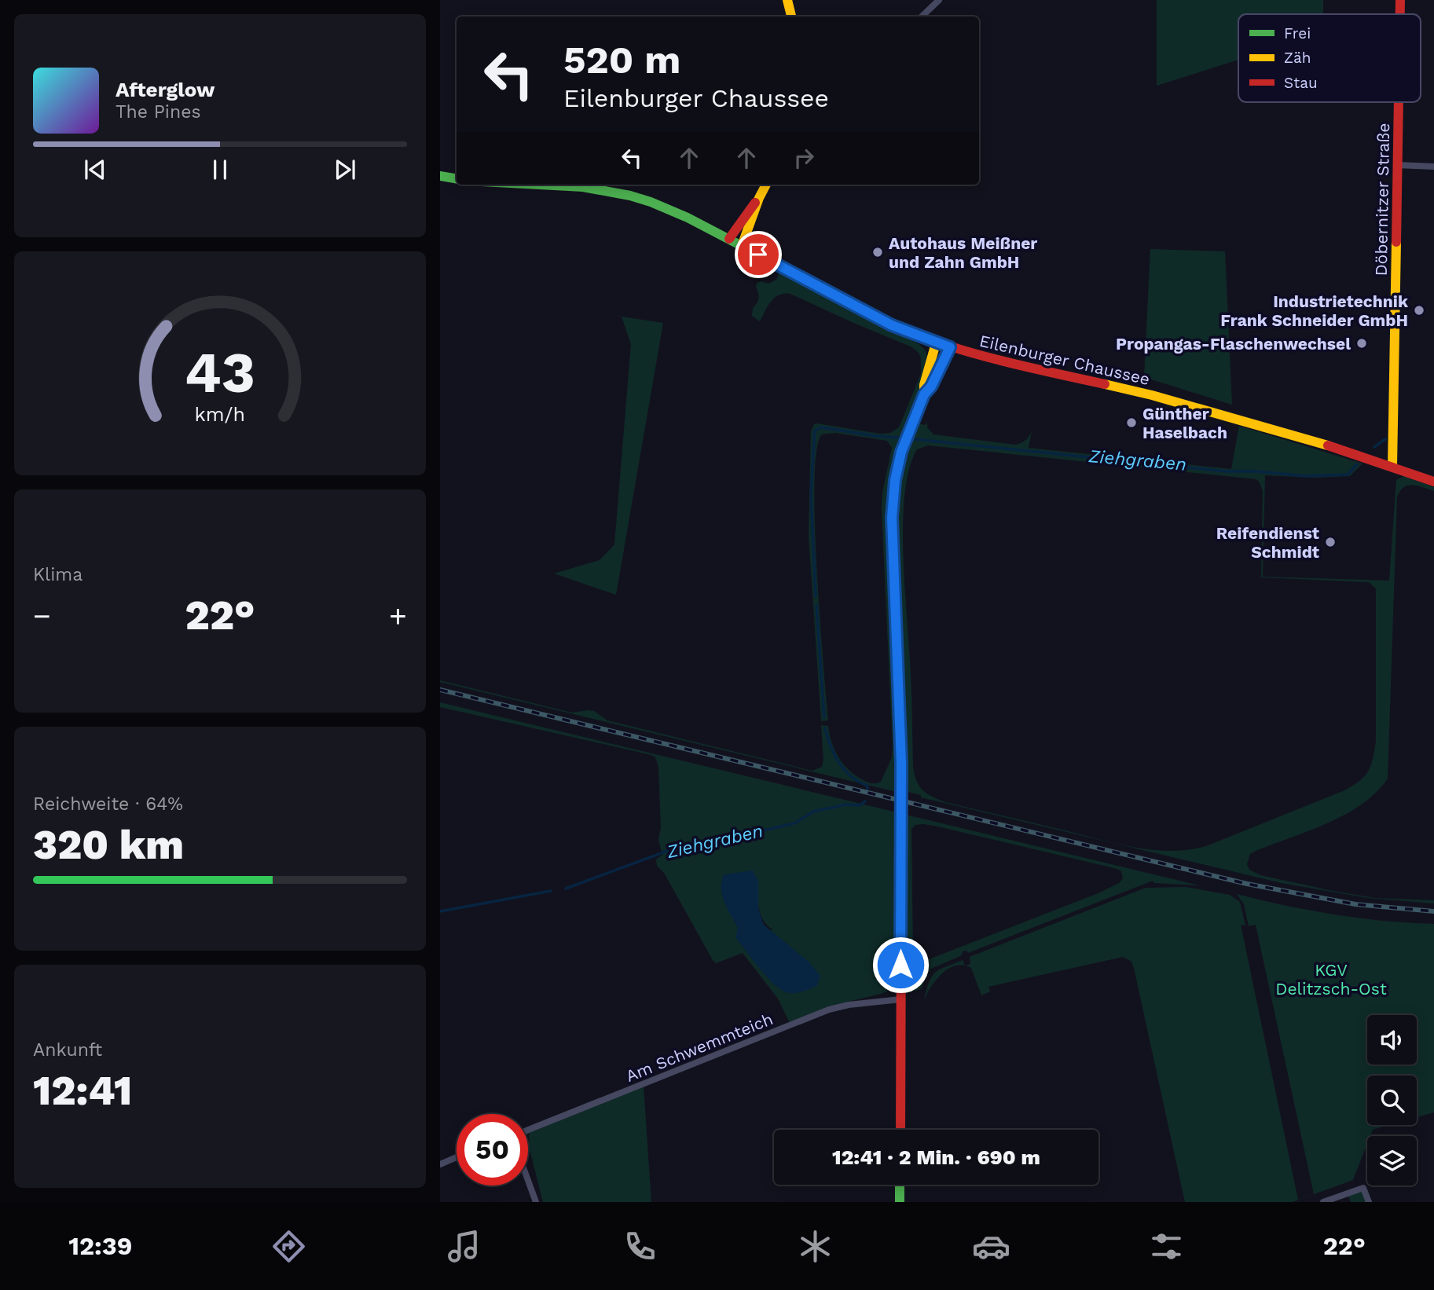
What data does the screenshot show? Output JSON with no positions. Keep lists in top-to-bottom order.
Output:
{
  "streets": {
    "main road": ["Döbernitzer Straße", "Eilenburger Chaussee"],
    "street": ["Am Schwemmteich"]
  },
  "crossings": [
    ["Döbernitzer Straße", "Eilenburger Chaussee"]
  ],
  "water": ["Ziehgraben"],
  "parks": ["KGV Delitzsch-Ost"],
  "places": [
    "Autohaus Meißner und Zahn GmbH",
    "Industrietechnik Frank Schneider GmbH",
    "Propangas-Flaschenwechsel",
    "Günther Haselbach",
    "Reifendienst Schmidt"
  ],
  "legend": ["Frei", "Zäh", "Stau"],
  "page": {
    "turn": ["520 m", "Eilenburger Chaussee"],
    "song": ["Afterglow", "The Pines"],
    "tile": [
      "Klima",
      ["Reichweite · 64%", "320 km"],
      ["Ankunft", "12:41"]
    ],
    "heat": ["−", "22°", "+"],
    "limit": "50",
    "trip": "12:41 · 2 Min. · 690 m",
    "tabs": ["12:39", "22°"],
    "gauge": ["43", "km/h"]
  }
}
